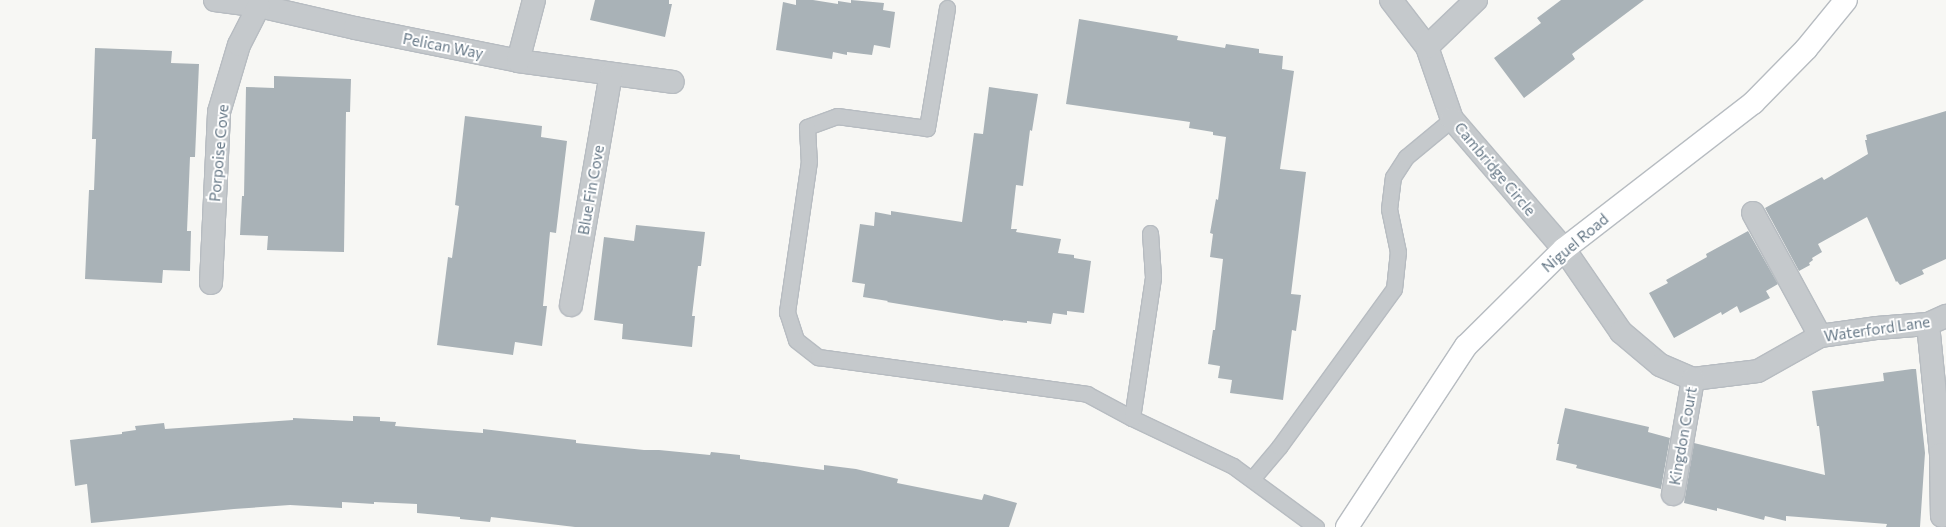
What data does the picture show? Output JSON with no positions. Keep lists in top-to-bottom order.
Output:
{
  "streets": {
    "main road": ["Niguel Road"],
    "street": [
      "Pelican Way",
      "Porpoise Cove",
      "Cambridge Circle",
      "Blue Fin Cove",
      "Waterford Lane",
      "Kingdon Court"
    ]
  },
  "crossings": [
    ["Pelican Way", "Porpoise Cove"],
    ["Pelican Way", "Blue Fin Cove"],
    ["Cambridge Circle", "Niguel Road"],
    ["Cambridge Circle", "Waterford Lane"],
    ["Niguel Road", "Waterford Lane"],
    ["Waterford Lane", "Kingdon Court"]
  ]
}
